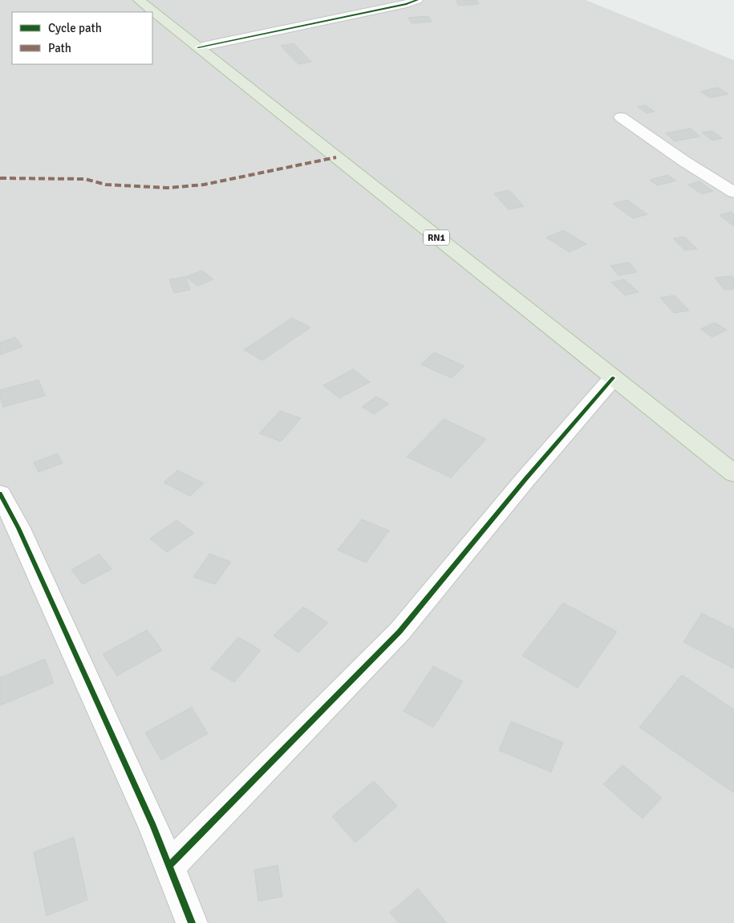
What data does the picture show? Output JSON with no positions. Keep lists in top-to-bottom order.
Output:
{
  "streets": {
    "highway": ["RN1"]
  },
  "legend": ["Cycle path", "Path"]
}
